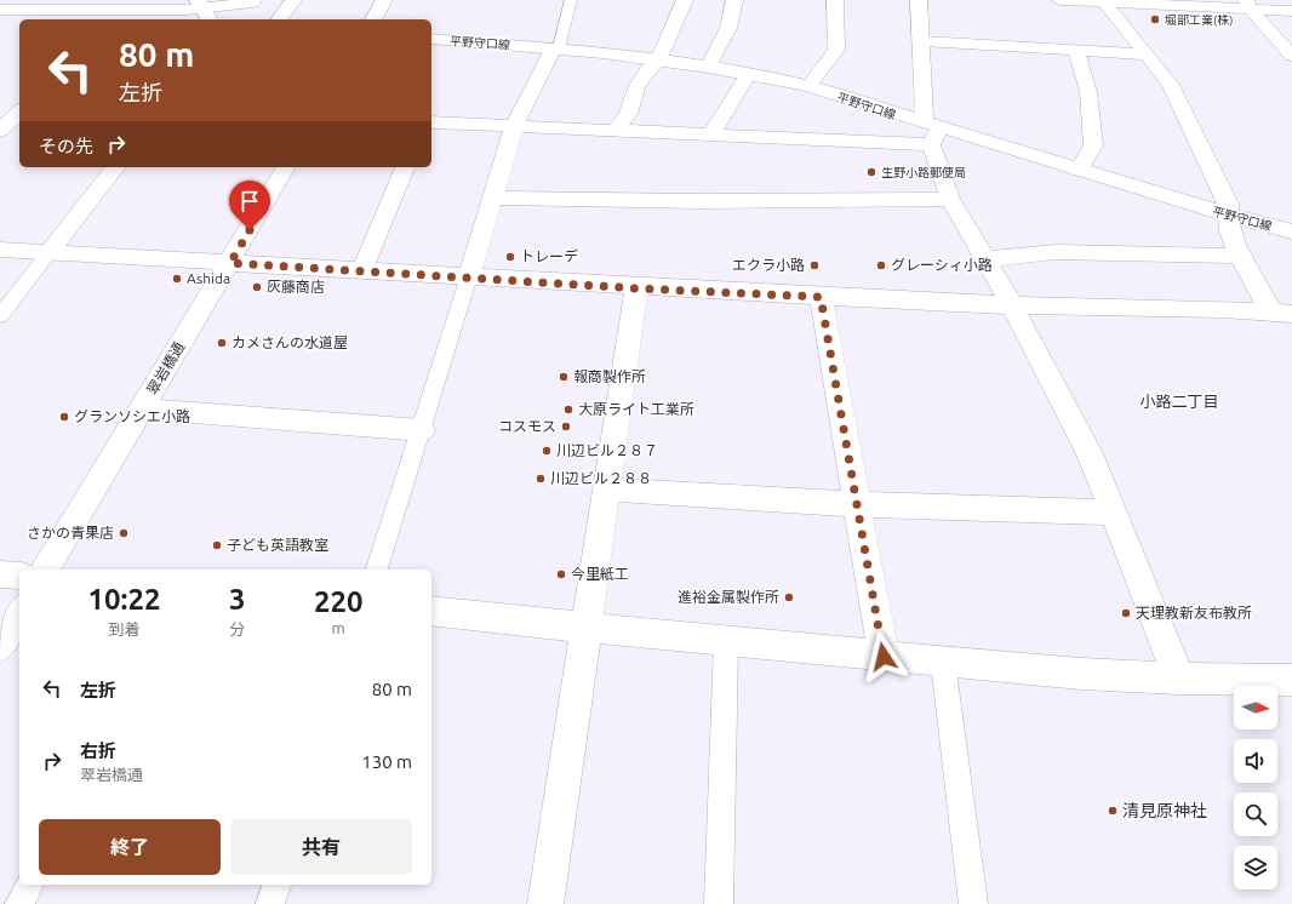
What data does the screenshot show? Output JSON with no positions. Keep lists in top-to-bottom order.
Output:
{
  "streets": {
    "street": ["平野守口線", "翠岩橋通"]
  },
  "districts": ["小路二丁目"],
  "places": [
    "堀部工業(株)",
    "生野小路郵便局",
    "トレーデ",
    "エクラ小路",
    "グレーシィ小路",
    "Ashida",
    "灰藤商店",
    "カメさんの水道屋",
    "報商製作所",
    "大原ライト工業所",
    "グランソシエ小路",
    "コスモス",
    "川辺ビル２８７",
    "川辺ビル２８８",
    "さかの青果店",
    "子ども英語教室",
    "今里紙工",
    "進裕金属製作所",
    "天理教新友布教所",
    "清見原神社"
  ],
  "north": "right",
  "page": {
    "turn": ["80 m", "左折"],
    "then": "その先",
    "eta": [
      "10:22",
      "到着",
      "3",
      "分",
      "220",
      "m"
    ],
    "list": [
      {
        "name": "左折",
        "value": "80 m"
      },
      {
        "name": "右折",
        "note": "翠岩橋通",
        "value": "130 m"
      }
    ],
    "buttons": ["終了", "共有"]
  }
}
